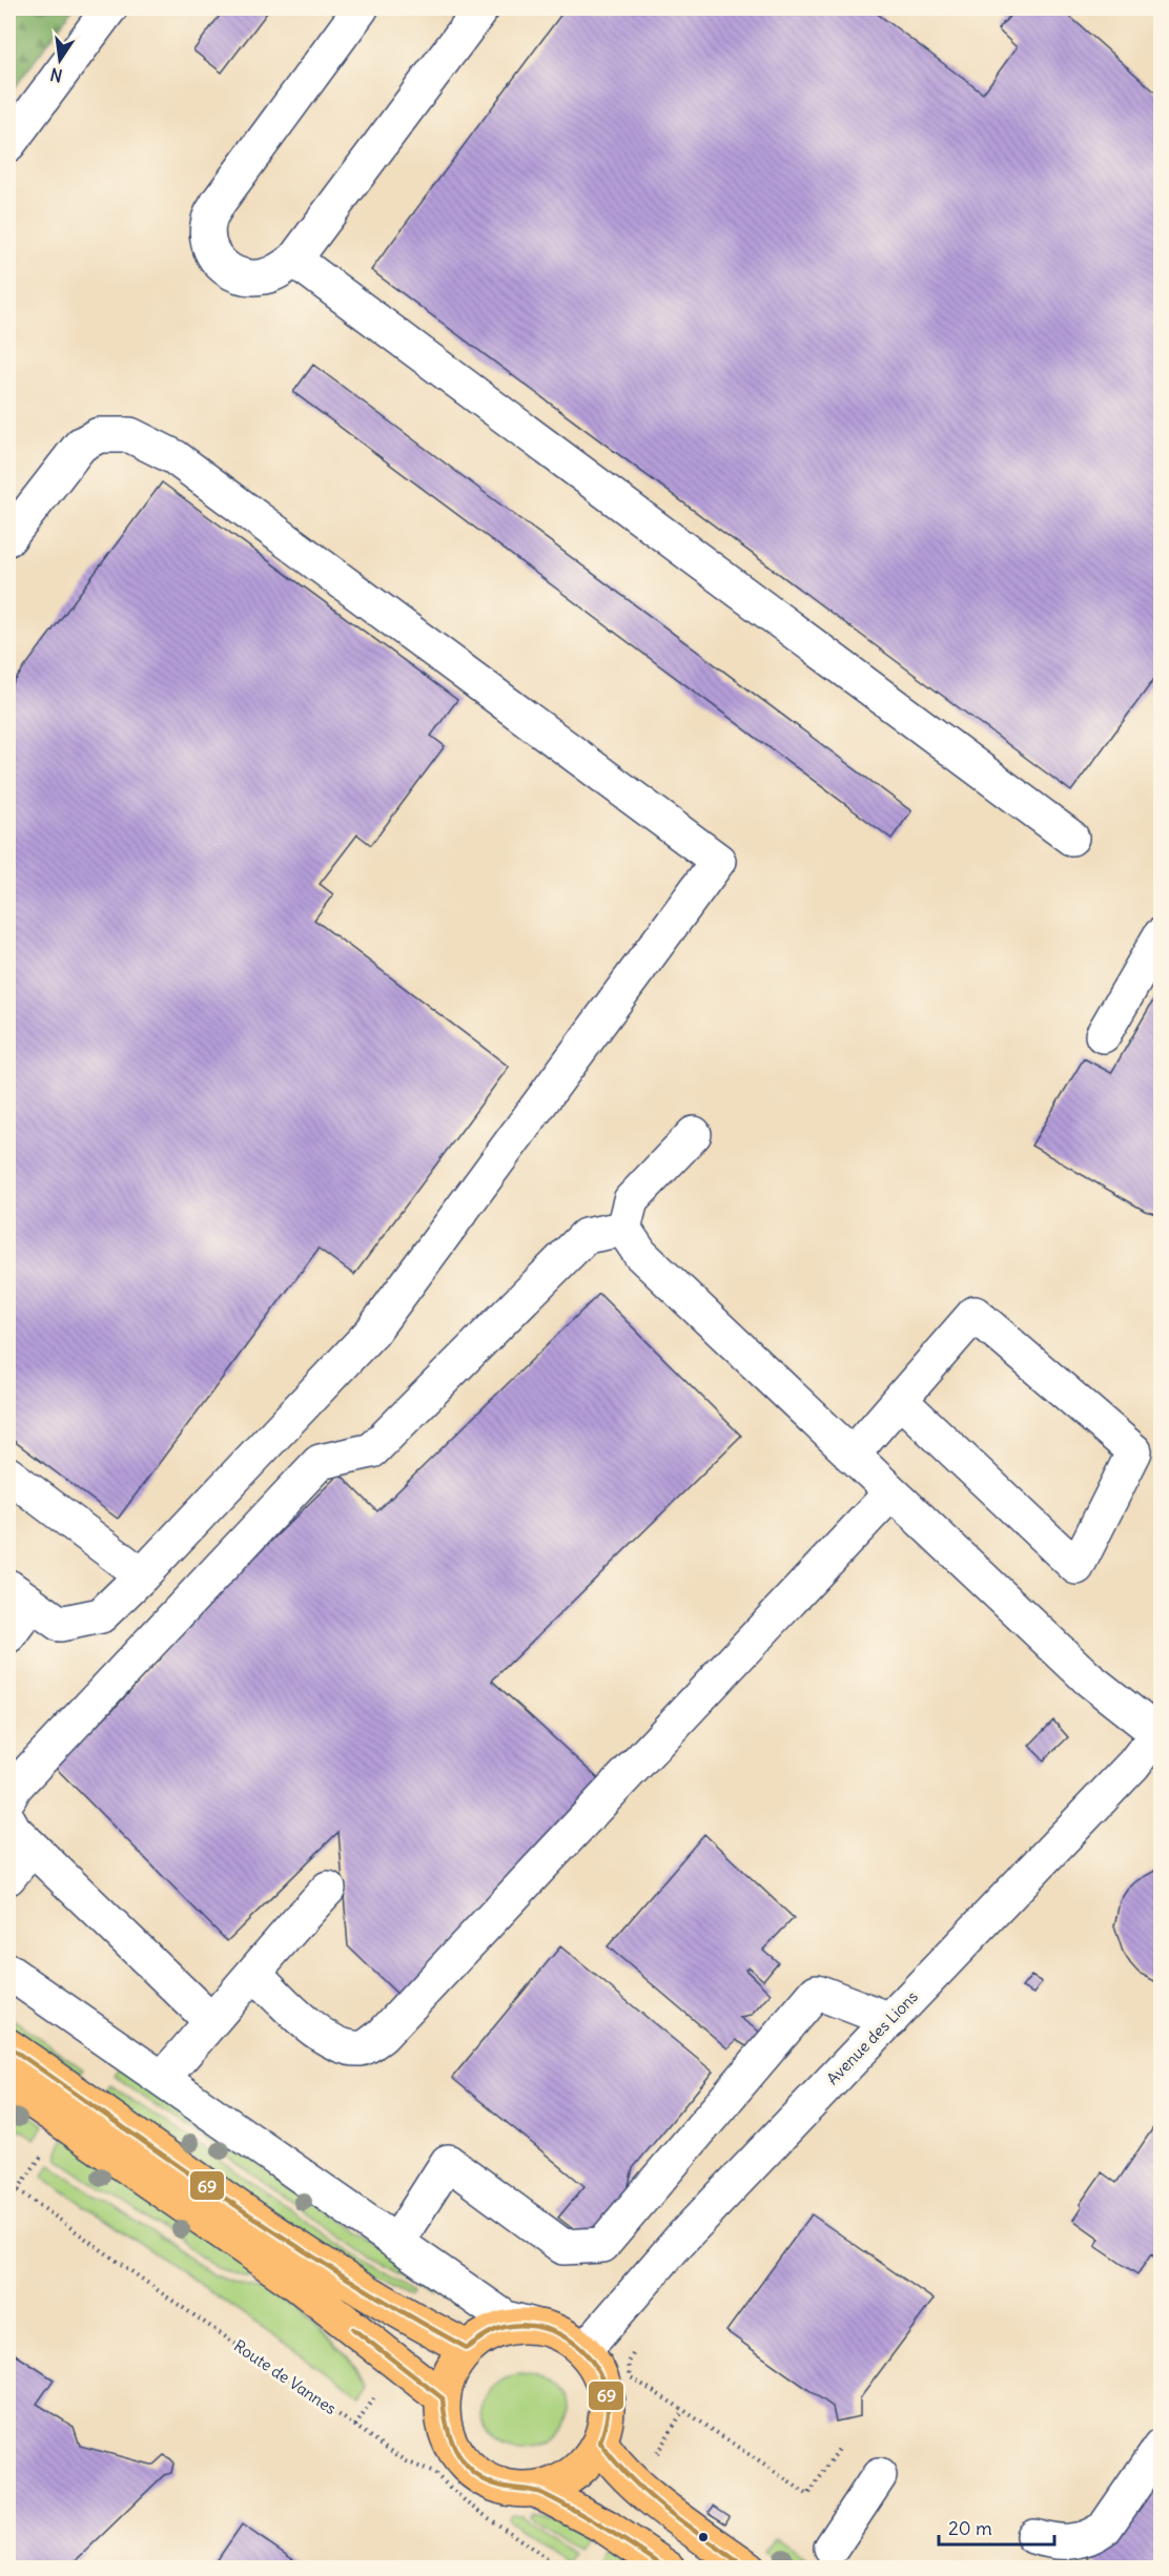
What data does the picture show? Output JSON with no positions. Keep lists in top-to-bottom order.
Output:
{
  "streets": {
    "street": ["Avenue des Lions"],
    "path": ["Route de Vannes"]
  },
  "lines": ["transit line 69"],
  "scale_bar": "20 m",
  "north": "bottom"
}
